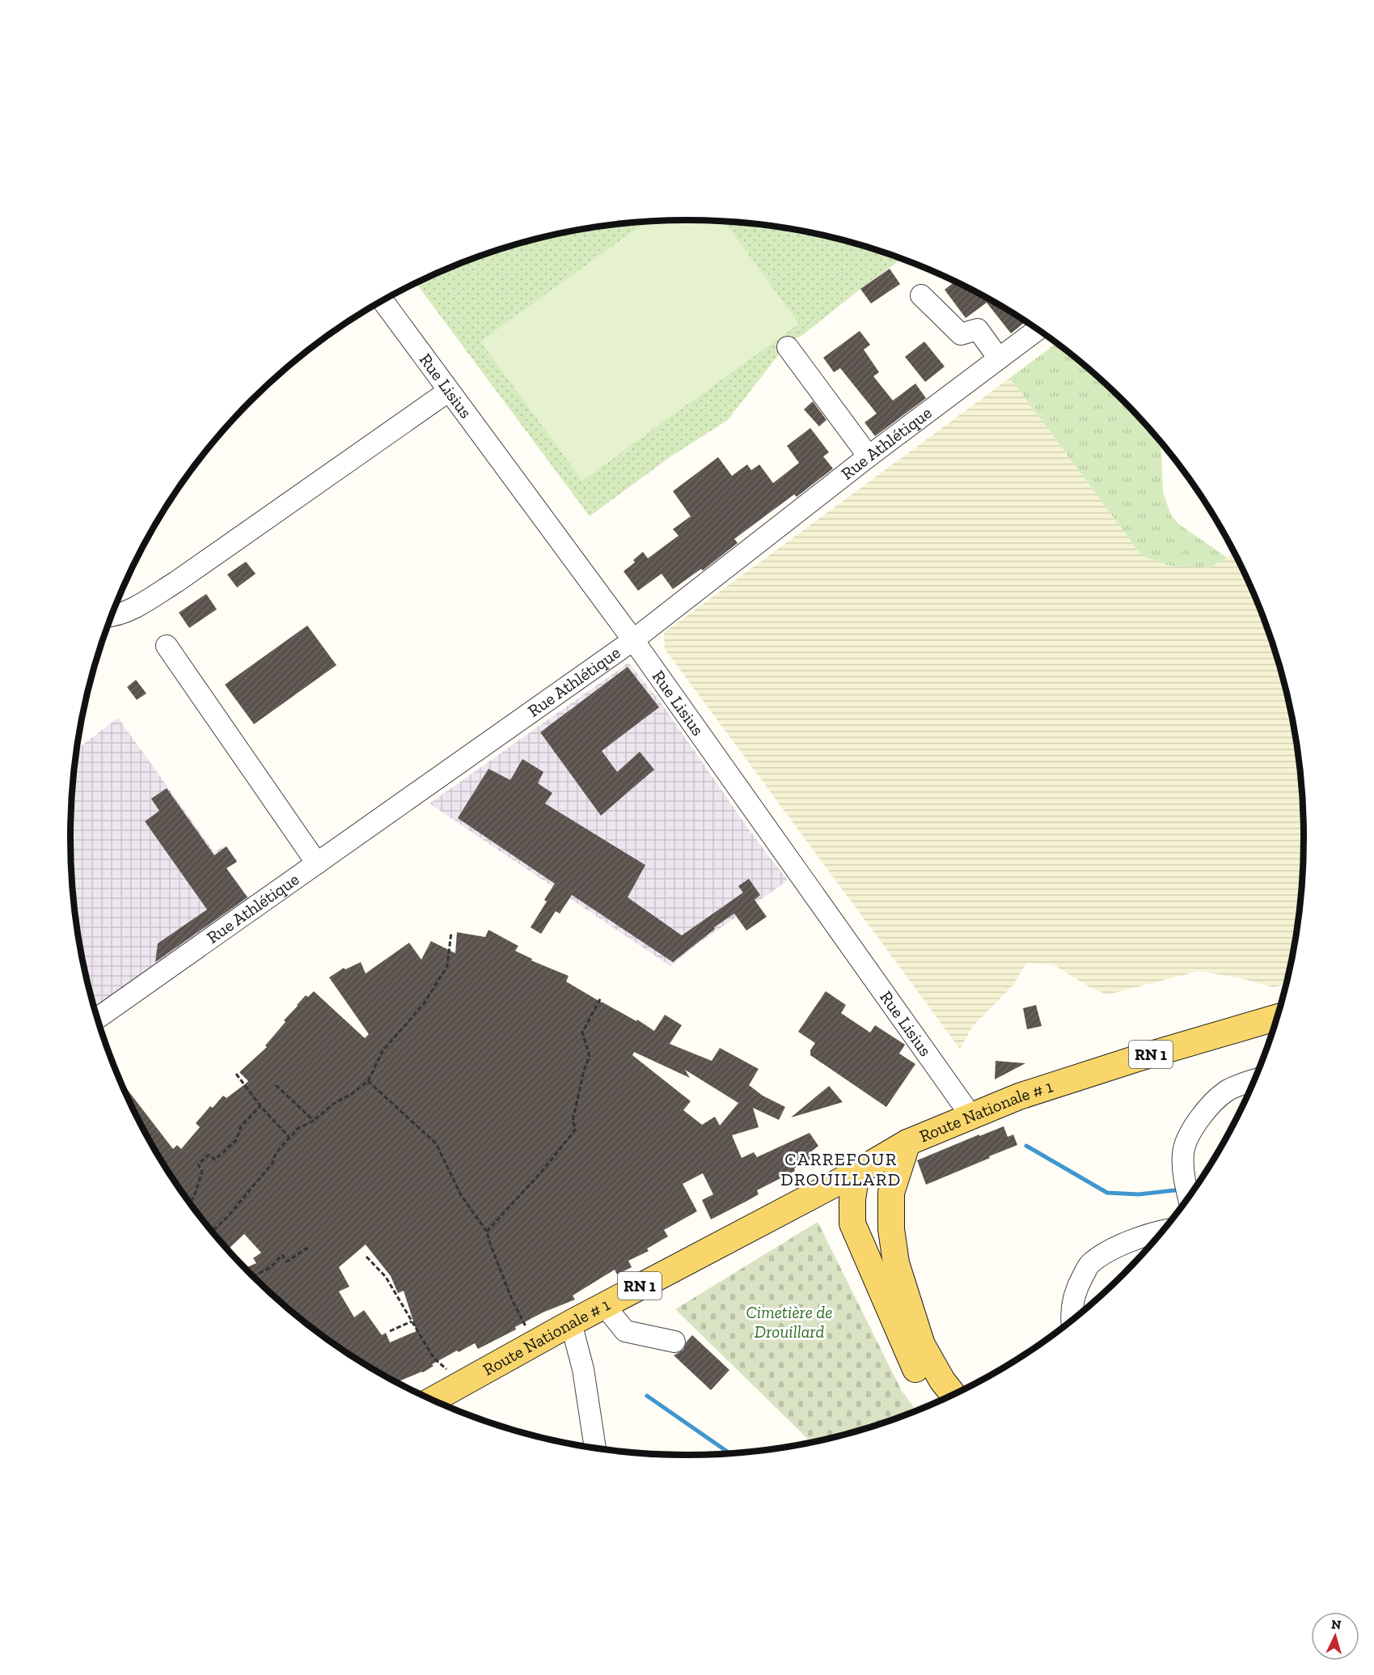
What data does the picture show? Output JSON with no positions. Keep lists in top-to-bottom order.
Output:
{
  "streets": {
    "main road": ["RN 1", "Route Nationale # 1"],
    "street": ["Rue Lisius", "Rue Athlétique"]
  },
  "crossings": [
    ["Rue Lisius", "Rue Athlétique"],
    ["Rue Lisius", "Route Nationale # 1"]
  ],
  "districts": ["CARREFOUR DROUILLARD"],
  "parks": ["Cimetière de Drouillard"],
  "north": "top"
}
